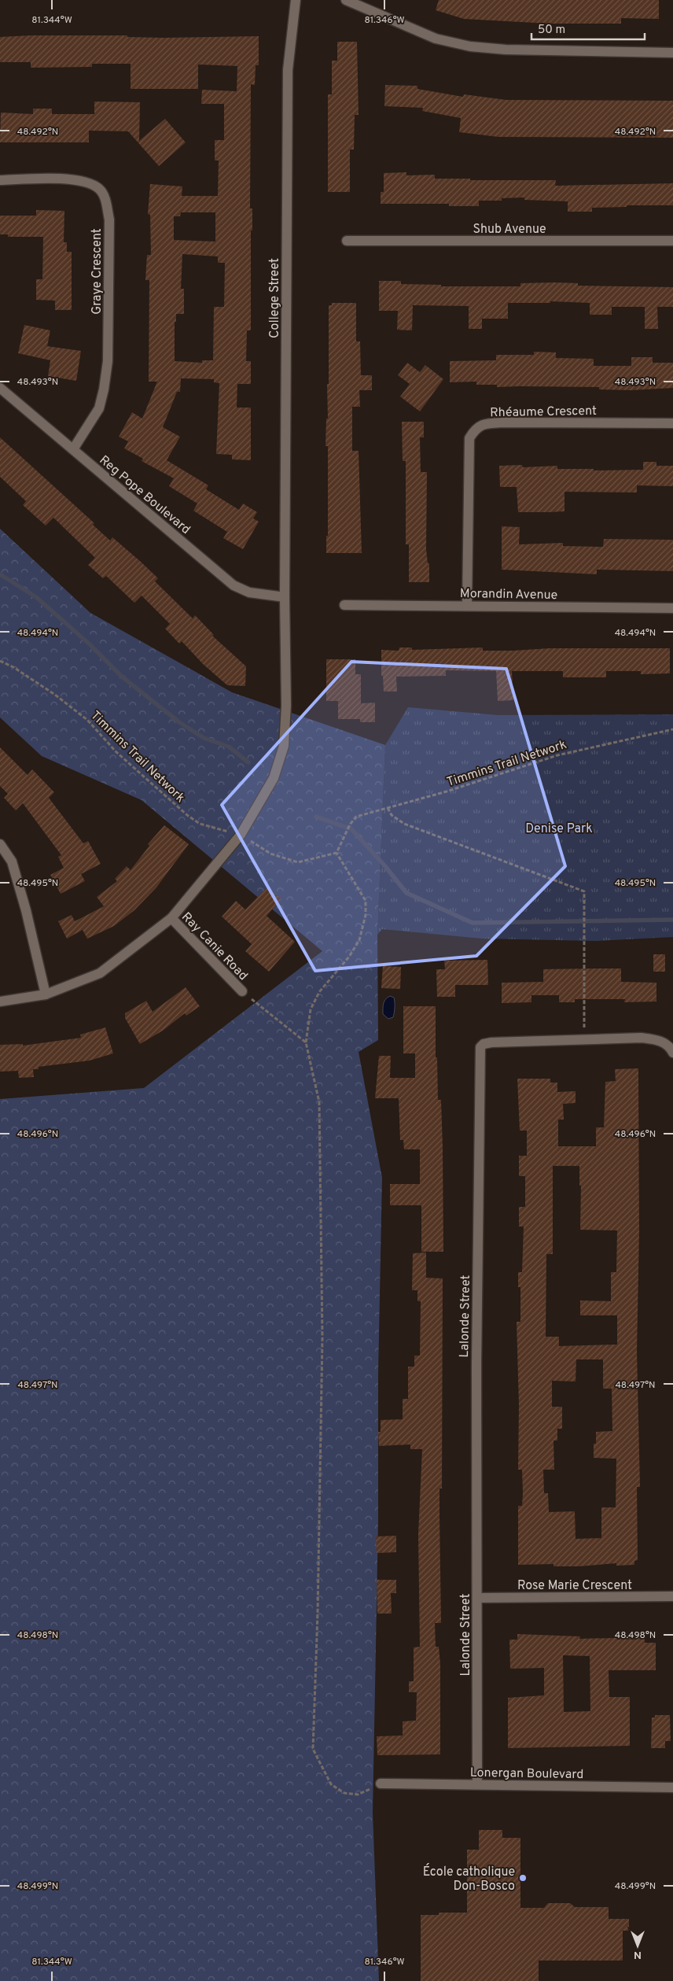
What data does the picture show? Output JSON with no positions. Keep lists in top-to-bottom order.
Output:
{
  "streets": {
    "street": [
      "Shub Avenue",
      "Graye Crescent",
      "College Street",
      "Rhéaume Crescent",
      "Reg Pope Boulevard",
      "Morandin Avenue",
      "Ray Canie Road",
      "Lalonde Street",
      "Rose Marie Crescent",
      "Lonergan Boulevard"
    ],
    "path": ["Timmins Trail Network"]
  },
  "crossings": [
    ["Graye Crescent", "Reg Pope Boulevard"],
    ["College Street", "Reg Pope Boulevard"],
    ["College Street", "Timmins Trail Network"],
    ["College Street", "Ray Canie Road"],
    ["Rhéaume Crescent", "Morandin Avenue"],
    ["Lalonde Street", "Rose Marie Crescent"],
    ["Lalonde Street", "Lonergan Boulevard"]
  ],
  "parks": ["Denise Park"],
  "places": ["École catholique Don-Bosco"],
  "scale_bar": "50 m",
  "north": "bottom",
  "coordinates": [
    "81.344°W",
    "81.346°W",
    "48.492°N",
    "48.493°N",
    "48.494°N",
    "48.495°N",
    "48.496°N",
    "48.497°N",
    "48.498°N",
    "48.499°N"
  ]
}
